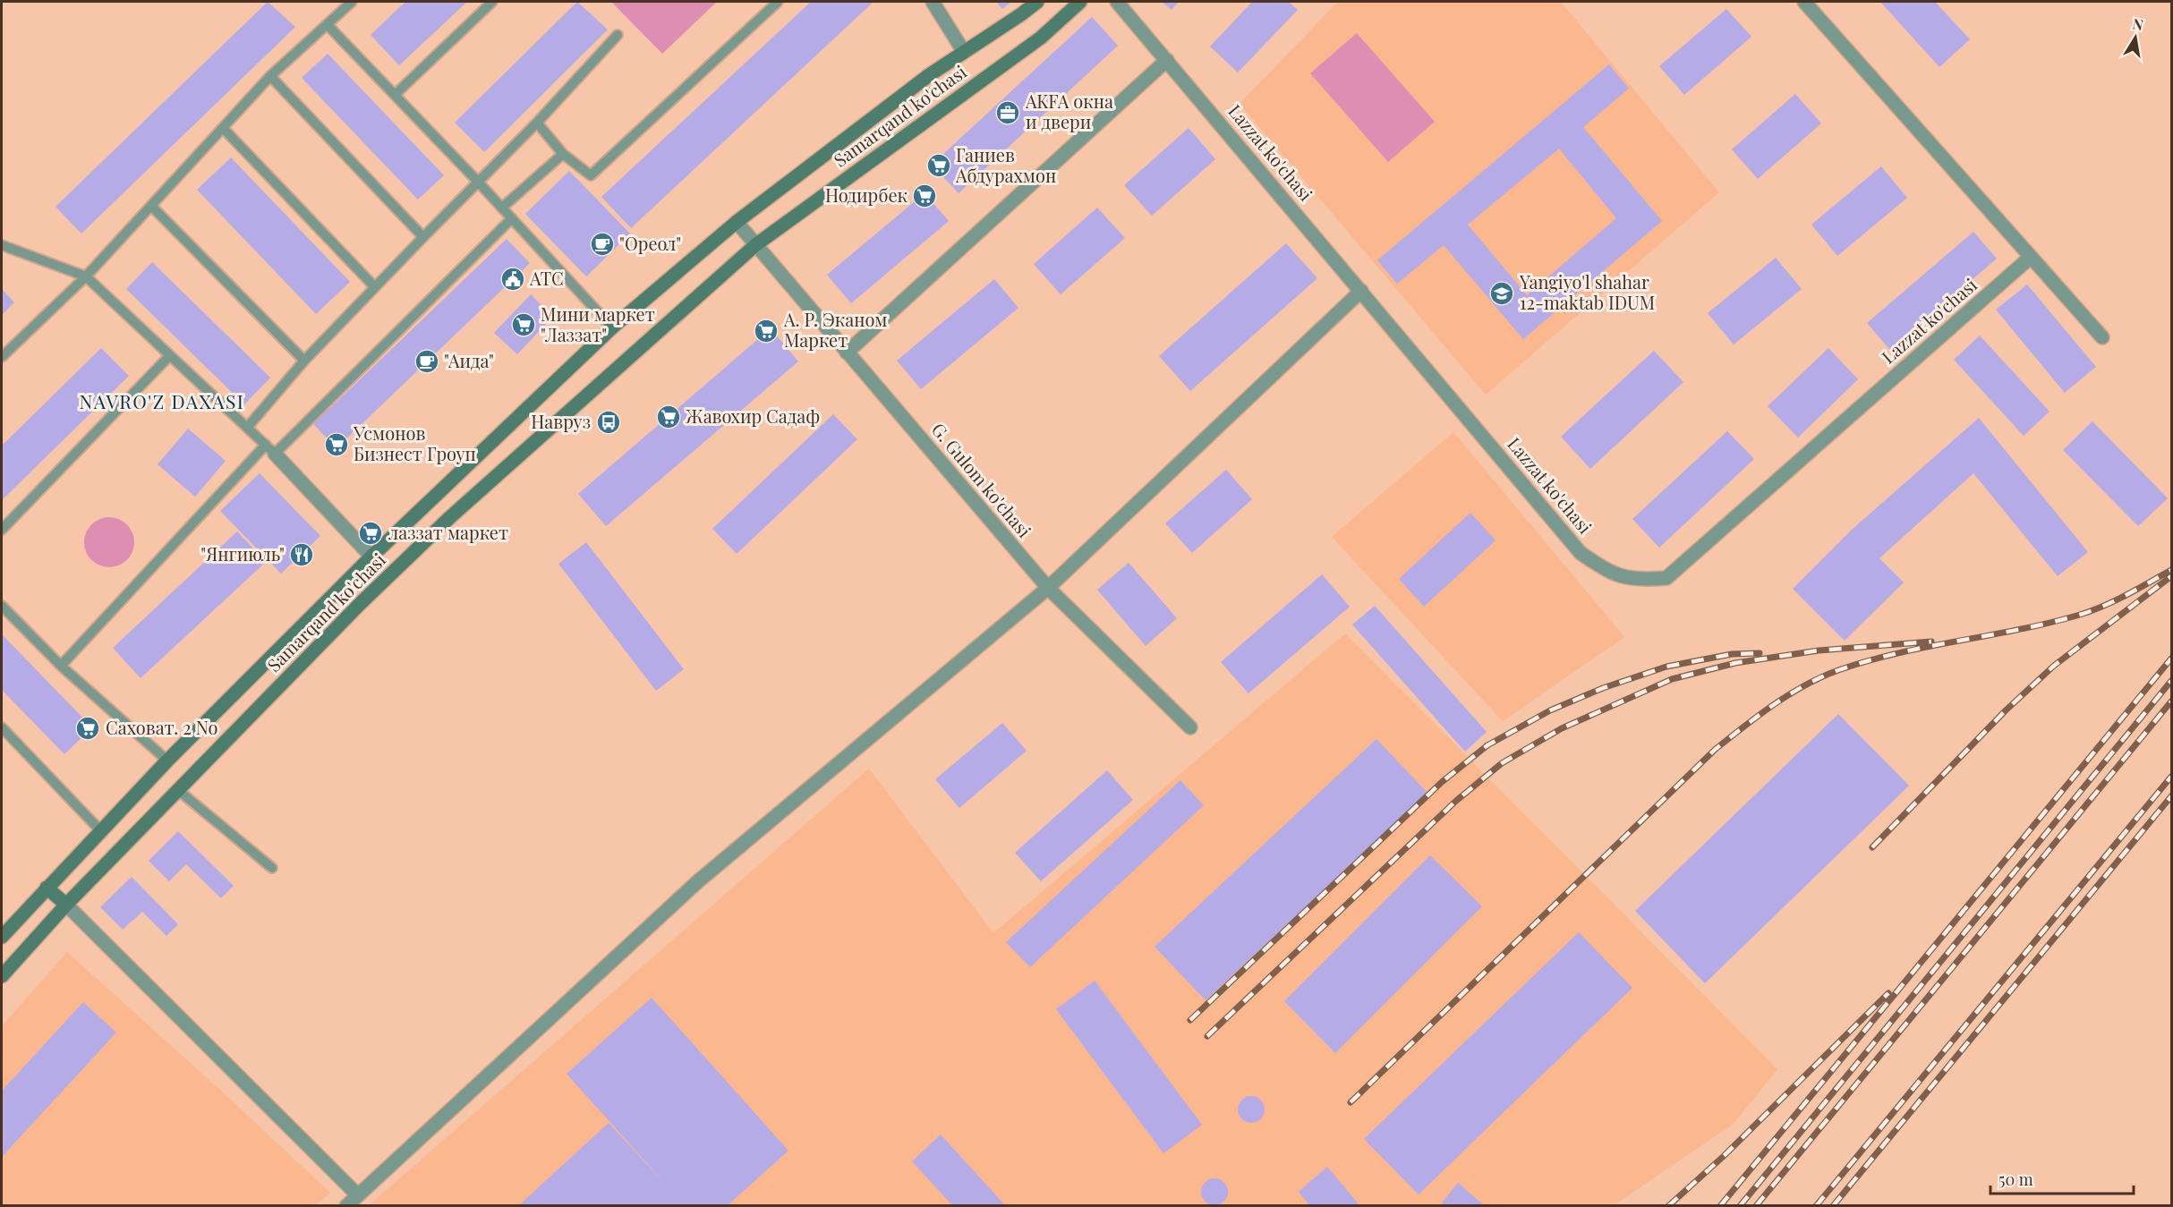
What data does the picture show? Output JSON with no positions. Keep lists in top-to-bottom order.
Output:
{
  "streets": {
    "main road": ["Samarqand ko'chasi"],
    "street": ["Lazzat ko'chasi", "G. Gulom ko'chasi"]
  },
  "crossings": [
    ["Samarqand ko'chasi", "G. Gulom ko'chasi"]
  ],
  "districts": ["NAVRO'Z DAXASI"],
  "places": {
    "office": ["AKFA окна и двери"],
    "supermarket": [
      "Ганиев Абдурахмон",
      "Нодирбек",
      "Мини маркет \"Лаззат\"",
      "А. Р. Эканом Маркет",
      "Жавохир Садаф",
      "Усмонов Бизнест Гроуп",
      "лаззат маркет",
      "Саховат. 2 No"
    ],
    "cafe": ["\"Ореол\"", "\"Аида\""],
    "public building": ["АТС"],
    "school or university": ["Yangiyo'l shahar 12-maktab IDUM"],
    "bus stop": ["Навруз"],
    "restaurant": ["\"Янгиюль\""]
  },
  "scale_bar": "50 m",
  "north": "top"
}
